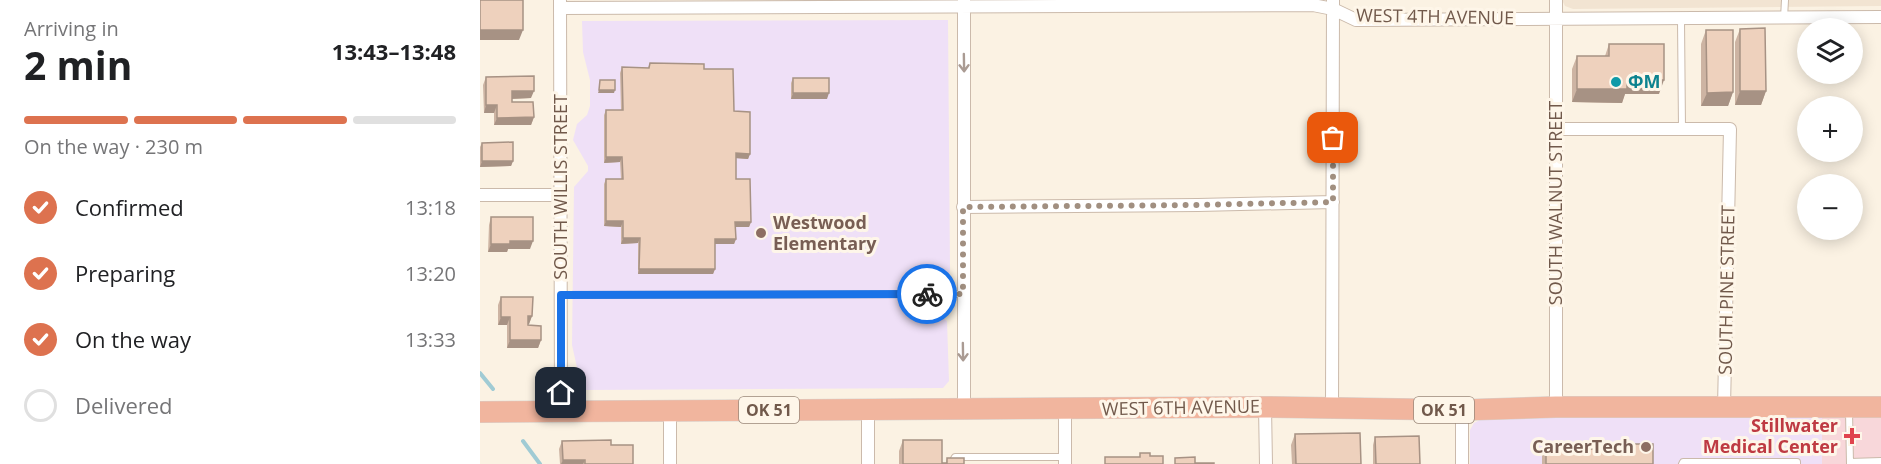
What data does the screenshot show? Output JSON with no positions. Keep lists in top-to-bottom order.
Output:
{
  "streets": {
    "highway": ["WEST 6TH AVENUE", "OK 51"],
    "street": [
      "WEST 4TH AVENUE",
      "SOUTH WILLIS STREET",
      "SOUTH WALNUT STREET",
      "SOUTH PINE STREET"
    ]
  },
  "crossings": [
    ["WEST 4TH AVENUE", "SOUTH WILLIS STREET"],
    ["WEST 4TH AVENUE", "SOUTH WALNUT STREET"],
    ["SOUTH WILLIS STREET", "WEST 6TH AVENUE"],
    ["SOUTH WALNUT STREET", "WEST 6TH AVENUE"],
    ["SOUTH PINE STREET", "WEST 6TH AVENUE"]
  ],
  "places": {
    "other": ["ΦΜ", "Westwood Elementary", "CareerTech"],
    "health": ["Stillwater Medical Center"]
  },
  "page": {
    "heading": ["2 min", "Arriving in", "13:43–13:48"],
    "map_buttons": ["+", "−"],
    "bar": "On the way · 230 m",
    "list": [
      ["Confirmed", "13:18"],
      ["Preparing", "13:20"],
      ["On the way", "13:33"],
      "Delivered"
    ]
  }
}
